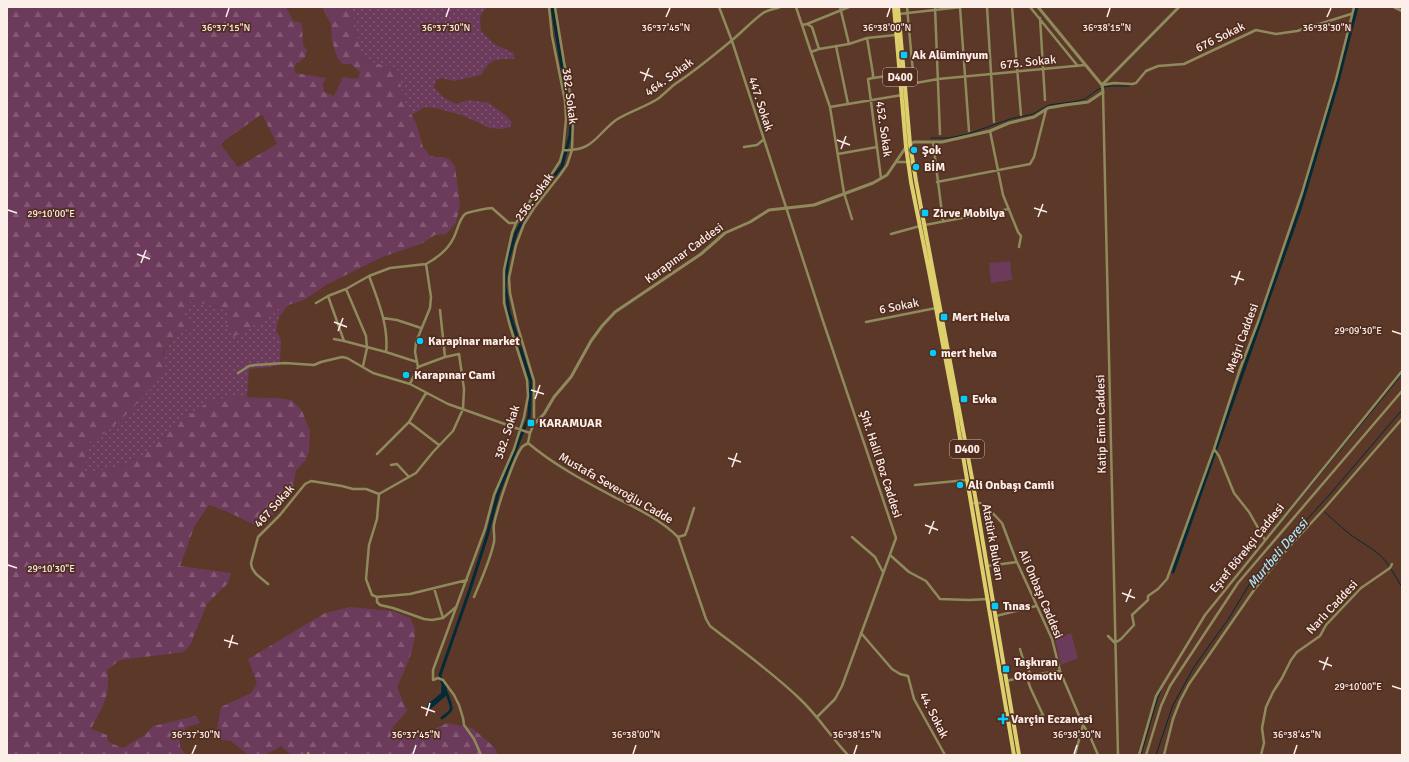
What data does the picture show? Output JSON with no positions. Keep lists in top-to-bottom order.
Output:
{
  "streets": {
    "main road": ["D400", "Atatürk Bulvarı"],
    "street": [
      "676 Sokak",
      "675. Sokak",
      "464. Sokak",
      "382. Sokak",
      "447. Sokak",
      "452. Sokak",
      "256. Sokak",
      "Karapınar Caddesi",
      "6 Sokak",
      "Meğri Caddesi",
      "Katip Emin Caddesi",
      "Şht. Halil Boz Caddesi",
      "Mustafa Severoğlu Cadde",
      "467 Sokak",
      "Eşref Börekçi Caddesi",
      "Ali Onbaşı Caddesi",
      "Narlı Caddesi",
      "44. Sokak"
    ]
  },
  "crossings": [
    ["676 Sokak", "Meğri Caddesi"],
    ["676 Sokak", "Katip Emin Caddesi"],
    ["675. Sokak", "D400"],
    ["464. Sokak", "382. Sokak"],
    ["464. Sokak", "447. Sokak"],
    ["464. Sokak", "256. Sokak"],
    ["D400", "Karapınar Caddesi"],
    ["D400", "Atatürk Bulvarı"],
    ["447. Sokak", "Karapınar Caddesi"],
    ["447. Sokak", "Şht. Halil Boz Caddesi"],
    ["452. Sokak", "Karapınar Caddesi"],
    ["256. Sokak", "Karapınar Caddesi"],
    ["256. Sokak", "Mustafa Severoğlu Cadde"],
    ["Karapınar Caddesi", "Şht. Halil Boz Caddesi"],
    ["Karapınar Caddesi", "Atatürk Bulvarı"],
    ["6 Sokak", "Atatürk Bulvarı"],
    ["Meğri Caddesi", "Katip Emin Caddesi"],
    ["Şht. Halil Boz Caddesi", "Mustafa Severoğlu Cadde"],
    ["Şht. Halil Boz Caddesi", "44. Sokak"],
    ["Atatürk Bulvarı", "Ali Onbaşı Caddesi"]
  ],
  "water": ["Murtbeli Deresi"],
  "places": {
    "transit": [
      "Ak Alüminyum",
      "Zirve Mobilya",
      "Mert Helva",
      "Evka",
      "KARAMUAR",
      "Tınas",
      "Taşkıran Otomotiv"
    ],
    "other": [
      "Şok",
      "BİM",
      "Karapinar market",
      "mert helva",
      "Karapınar Cami",
      "Ali Onbaşı Camii"
    ],
    "health": ["Varçin Eczanesi"]
  },
  "coordinates": [
    "36°37'15\"N",
    "36°37'30\"N",
    "36°37'45\"N",
    "36°38'00\"N",
    "36°38'15\"N",
    "36°38'30\"N",
    "29°10'00\"E",
    "29°09'30\"E",
    "29°10'30\"E",
    "36°38'45\"N"
  ]
}
